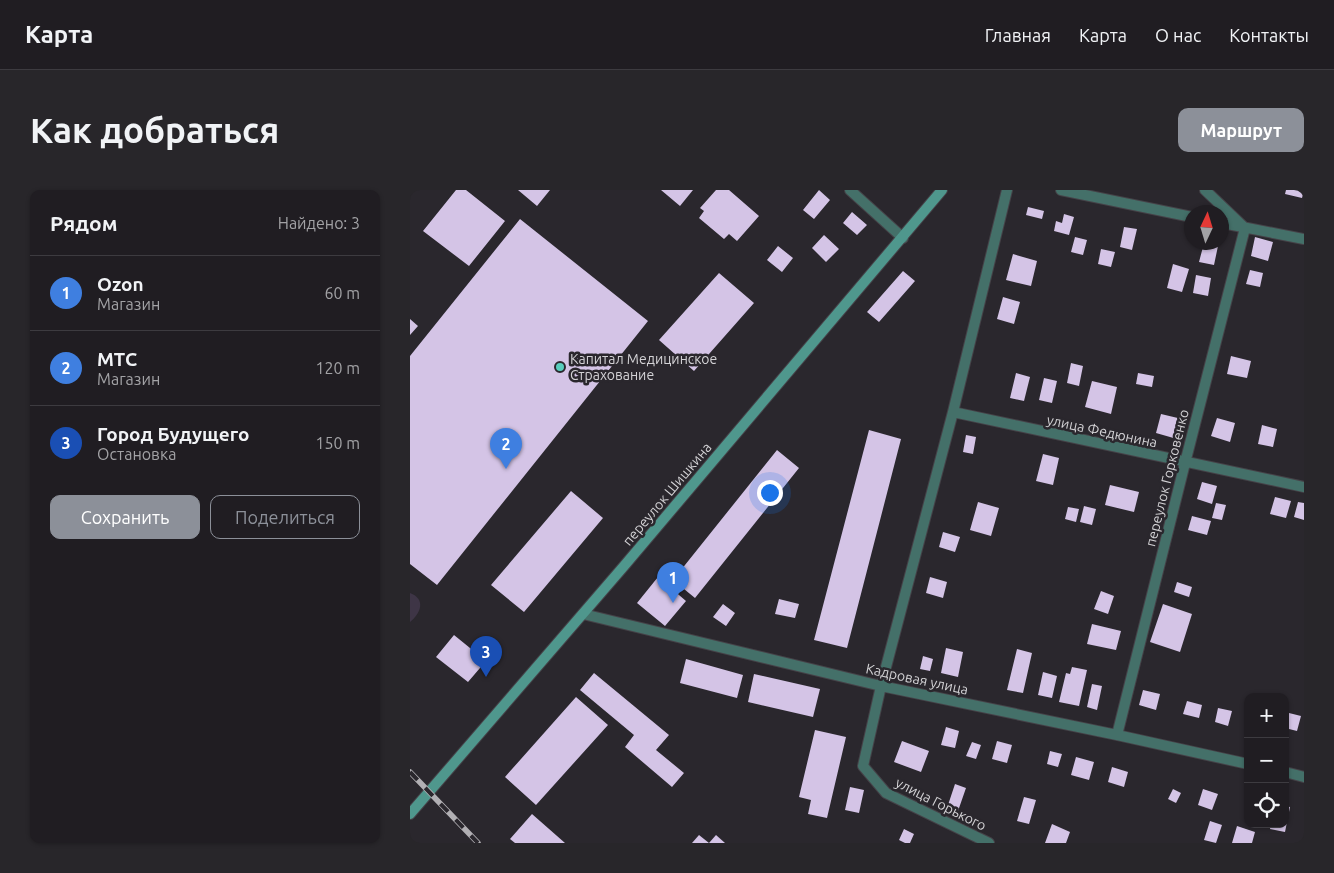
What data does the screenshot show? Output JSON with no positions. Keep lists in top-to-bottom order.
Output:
{
  "streets": {
    "main road": ["переулок Шишкина"],
    "street": [
      "улица Федюнина",
      "переулок Горковенко",
      "Кадровая улица",
      "улица Горького"
    ]
  },
  "crossings": [
    ["улица Федюнина", "переулок Горковенко"],
    ["переулок Горковенко", "Кадровая улица"],
    ["переулок Шишкина", "Кадровая улица"],
    ["Кадровая улица", "улица Горького"]
  ],
  "places": ["Капитал Медицинское Страхование"],
  "north": "top",
  "page": {
    "header": "Карта",
    "nav": [
      "Главная",
      "Карта",
      "О нас",
      "Контакты"
    ],
    "buttons": [
      "Маршрут",
      ["Сохранить", "Поделиться"]
    ],
    "title": "Как добраться",
    "heading": ["Рядом", "Найдено: 3"],
    "list": [
      {
        "mark": "1",
        "name": "Ozon",
        "note": "Магазин",
        "value": "60 m"
      },
      {
        "mark": "2",
        "name": "МТС",
        "note": "Магазин",
        "value": "120 m"
      },
      {
        "mark": "3",
        "name": "Город Будущего",
        "note": "Остановка",
        "value": "150 m"
      }
    ],
    "pins": ["2", "1", "3"],
    "map_buttons": ["+", "−"]
  }
}
